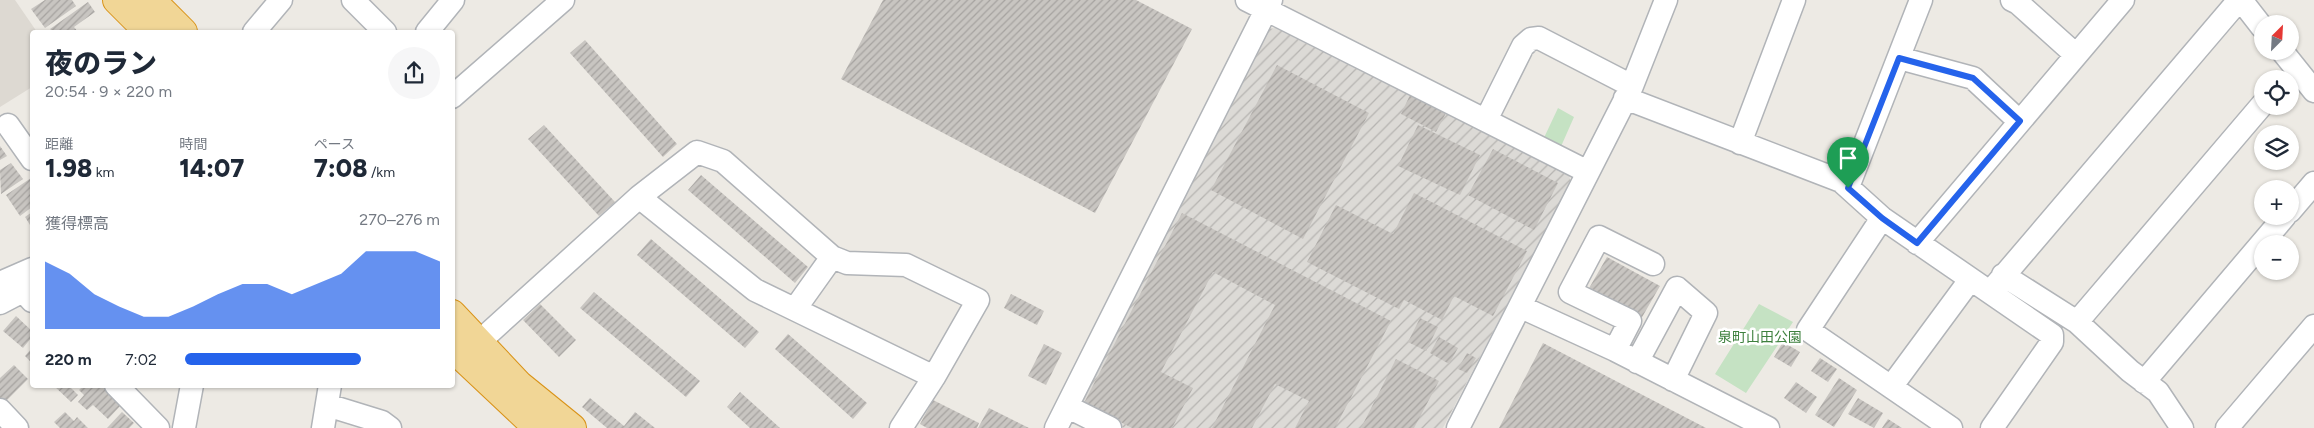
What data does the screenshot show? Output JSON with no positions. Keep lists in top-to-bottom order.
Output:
{
  "parks": ["泉町山田公園"],
  "north": "top right",
  "page": {
    "map_buttons": ["+", "−"],
    "heading": ["夜のラン", "20:54 · 9 × 220 m"],
    "stats": [
      ["距離", "1.98 km"],
      ["時間", "14:07"],
      ["ペース", "7:08 /km"]
    ],
    "chart": ["獲得標高", "270–276 m"],
    "list": [
      {
        "name": "220 m",
        "note": "7:02"
      }
    ]
  }
}
